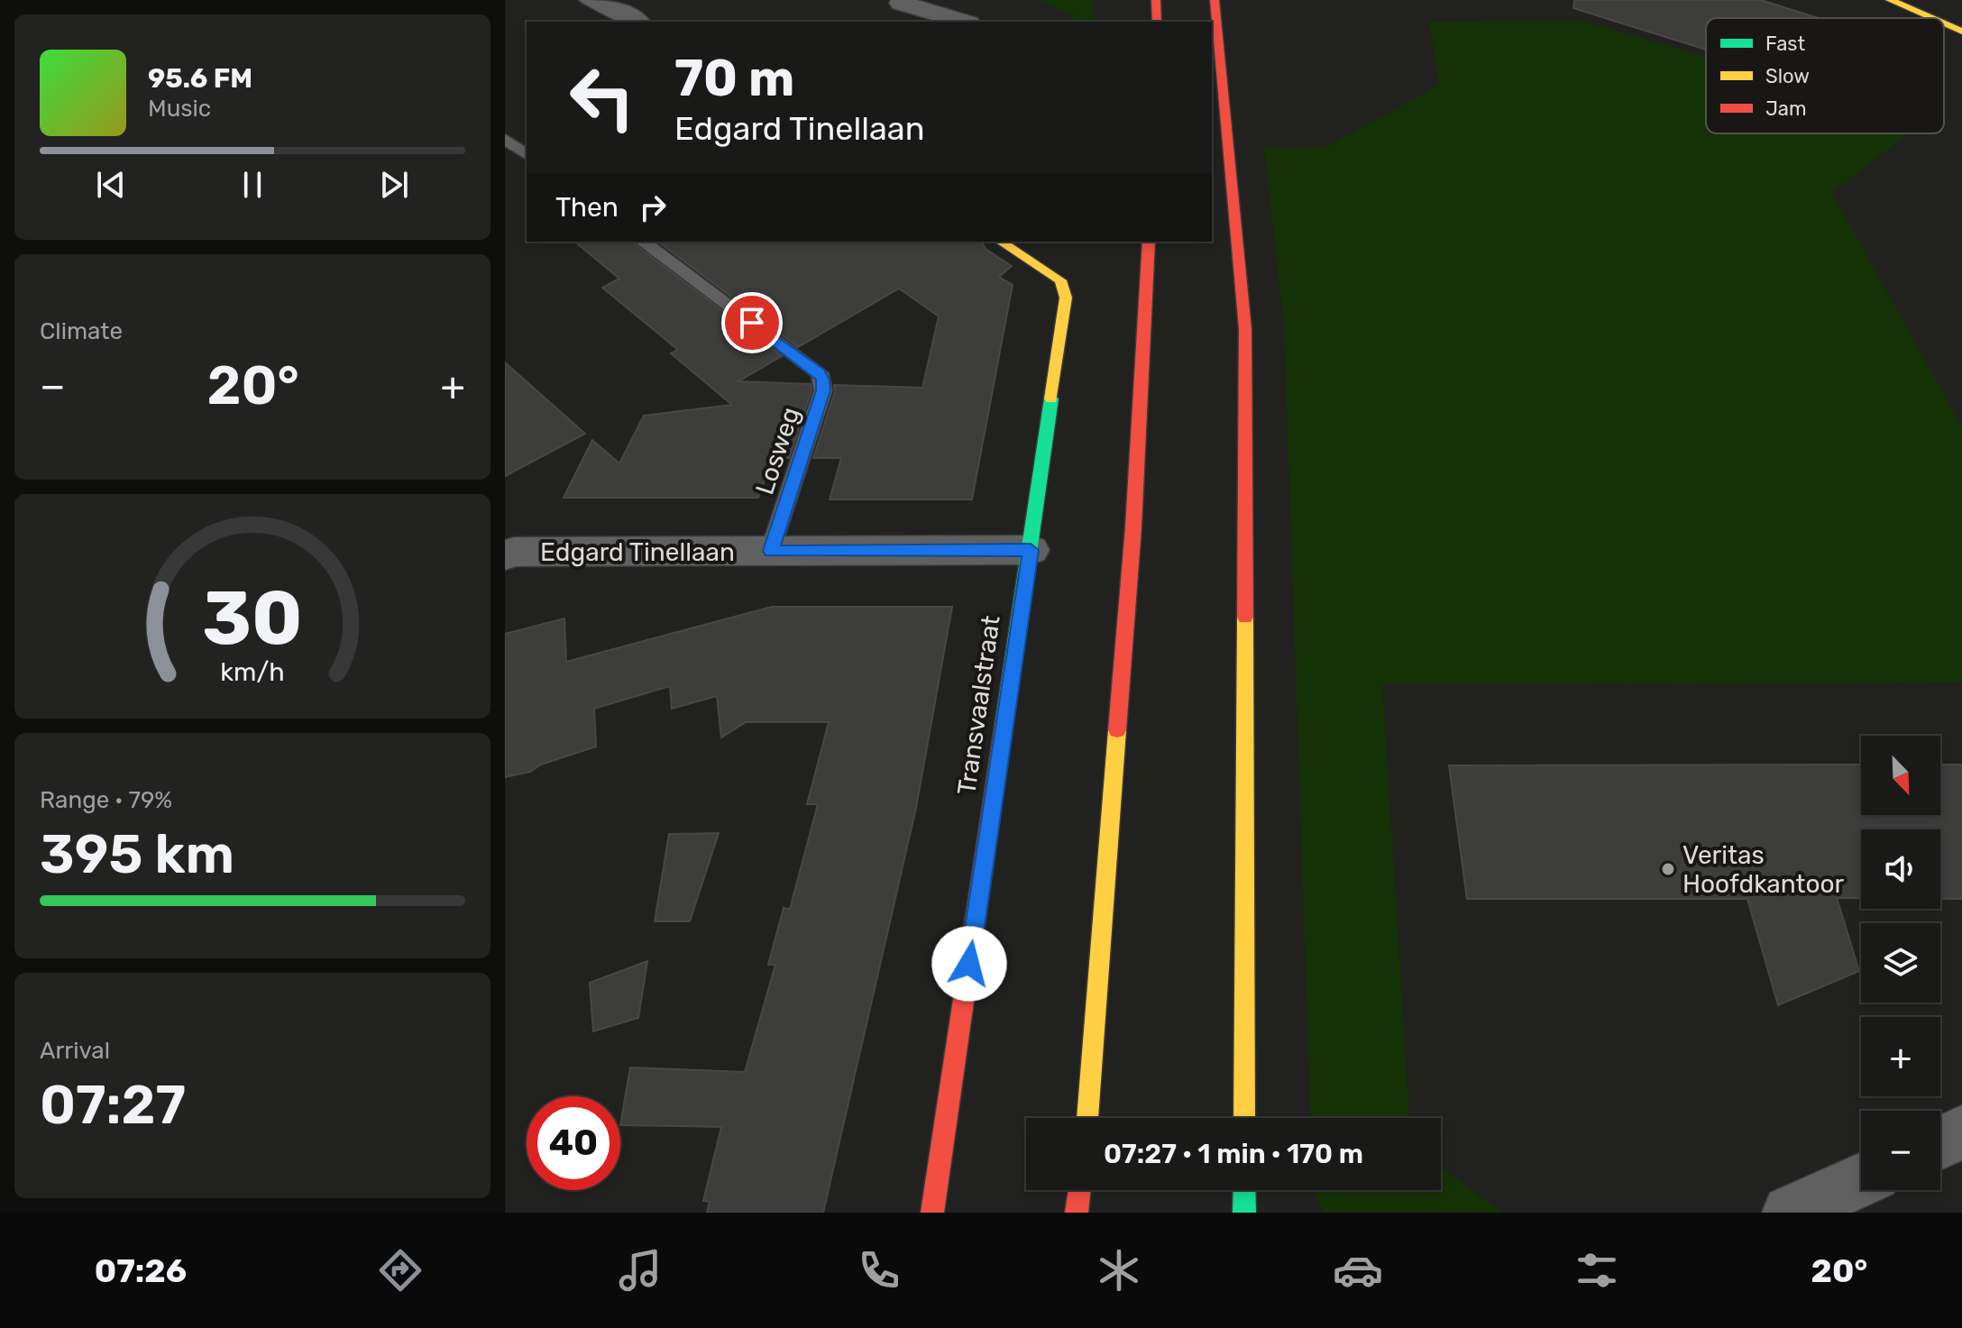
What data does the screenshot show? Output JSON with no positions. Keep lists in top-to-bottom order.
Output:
{
  "streets": {
    "main road": ["Transvaalstraat"],
    "street": ["Edgard Tinellaan"],
    "lane": ["Losweg"]
  },
  "crossings": [
    ["Losweg", "Edgard Tinellaan"],
    ["Edgard Tinellaan", "Transvaalstraat"]
  ],
  "places": ["Veritas Hoofdkantoor"],
  "legend": ["Fast", "Slow", "Jam"],
  "north": "bottom right",
  "page": {
    "turn": ["70 m", "Edgard Tinellaan"],
    "song": ["95.6 FM", "Music"],
    "then": "Then",
    "tile": [
      "Climate",
      ["Range · 79%", "395 km"],
      ["Arrival", "07:27"]
    ],
    "heat": ["−", "20°", "+"],
    "map_buttons": ["+", "−"],
    "limit": "40",
    "trip": "07:27 · 1 min · 170 m",
    "tabs": ["07:26", "20°"],
    "gauge": ["30", "km/h"]
  }
}
